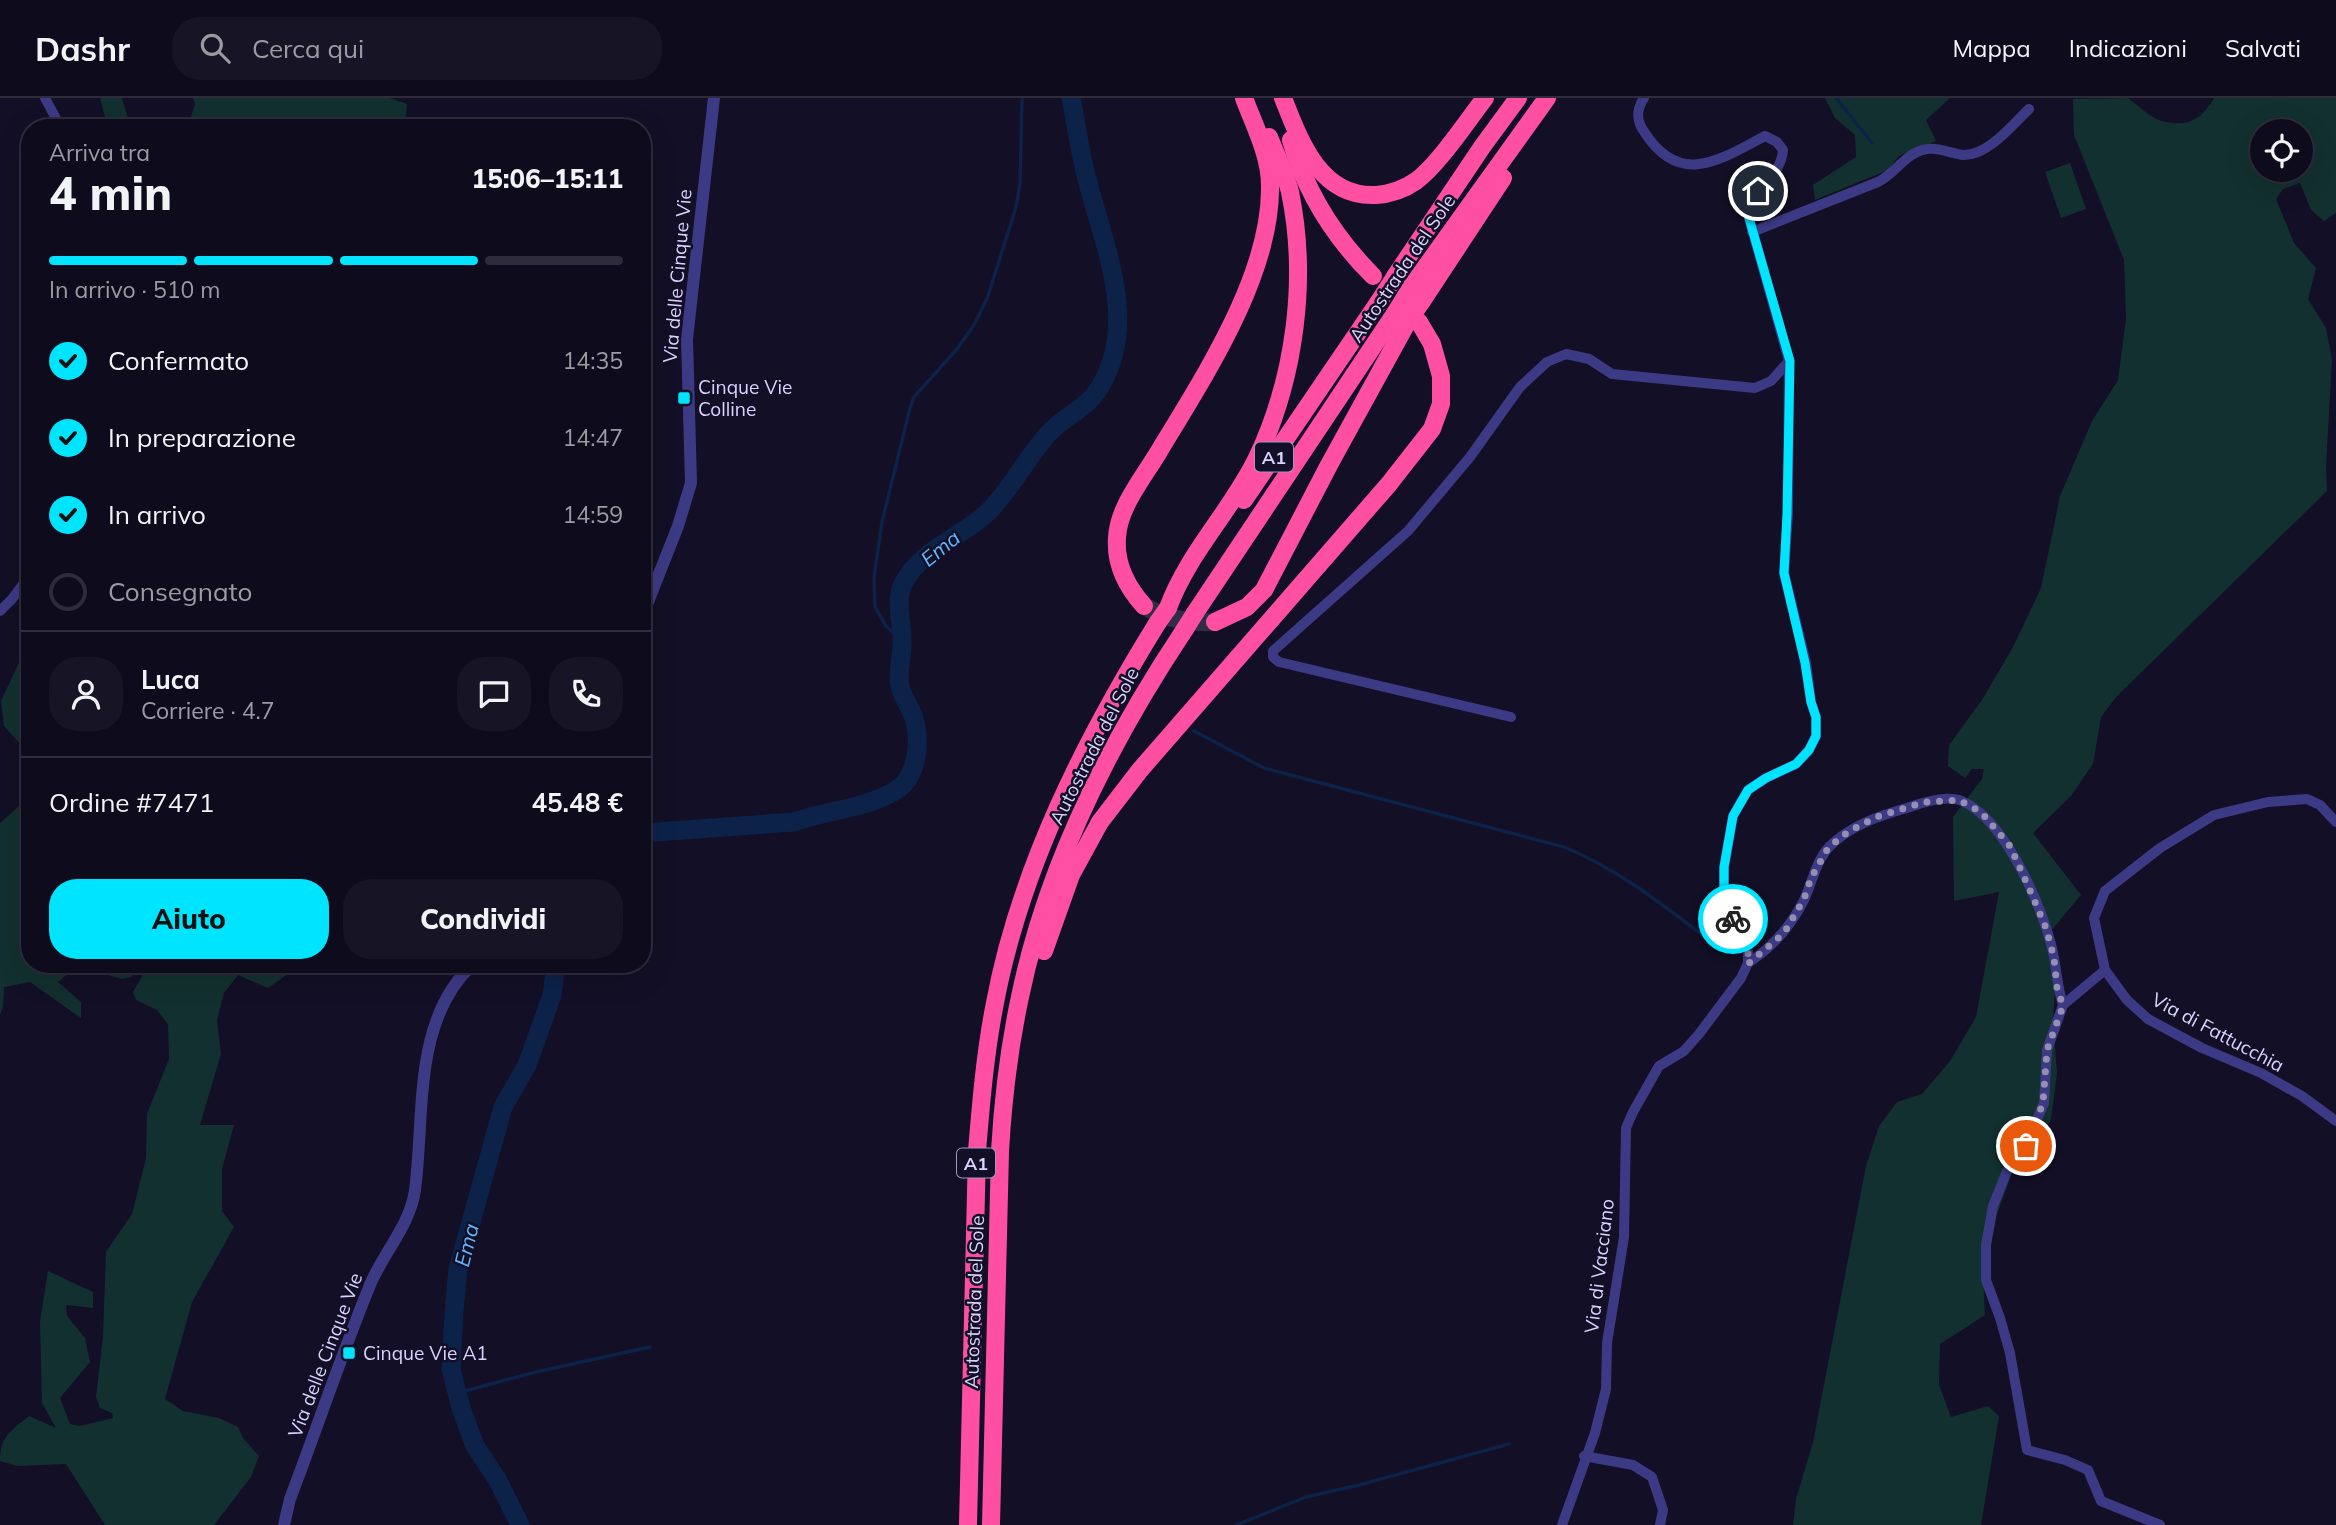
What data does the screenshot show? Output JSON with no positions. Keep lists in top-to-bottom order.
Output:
{
  "streets": {
    "highway": ["Autostrada del Sole", "A1"],
    "street": ["Via delle Cinque Vie", "Via di Fattucchia", "Via di Vacciano"]
  },
  "water": ["Ema"],
  "places": {
    "transit": ["Cinque Vie Colline", "Cinque Vie A1"]
  },
  "page": {
    "header": "Dashr",
    "search": "Cerca qui",
    "nav": ["Mappa", "Indicazioni", "Salvati"],
    "heading": ["4 min", "Arriva tra", "15:06–15:11"],
    "panel": [
      "Luca",
      "Corriere · 4.7",
      "Ordine #7471",
      "45.48 €"
    ],
    "bar": "In arrivo · 510 m",
    "list": [
      ["Confermato", "14:35"],
      ["In preparazione", "14:47"],
      ["In arrivo", "14:59"],
      "Consegnato"
    ],
    "buttons": ["Aiuto", "Condividi"]
  }
}
